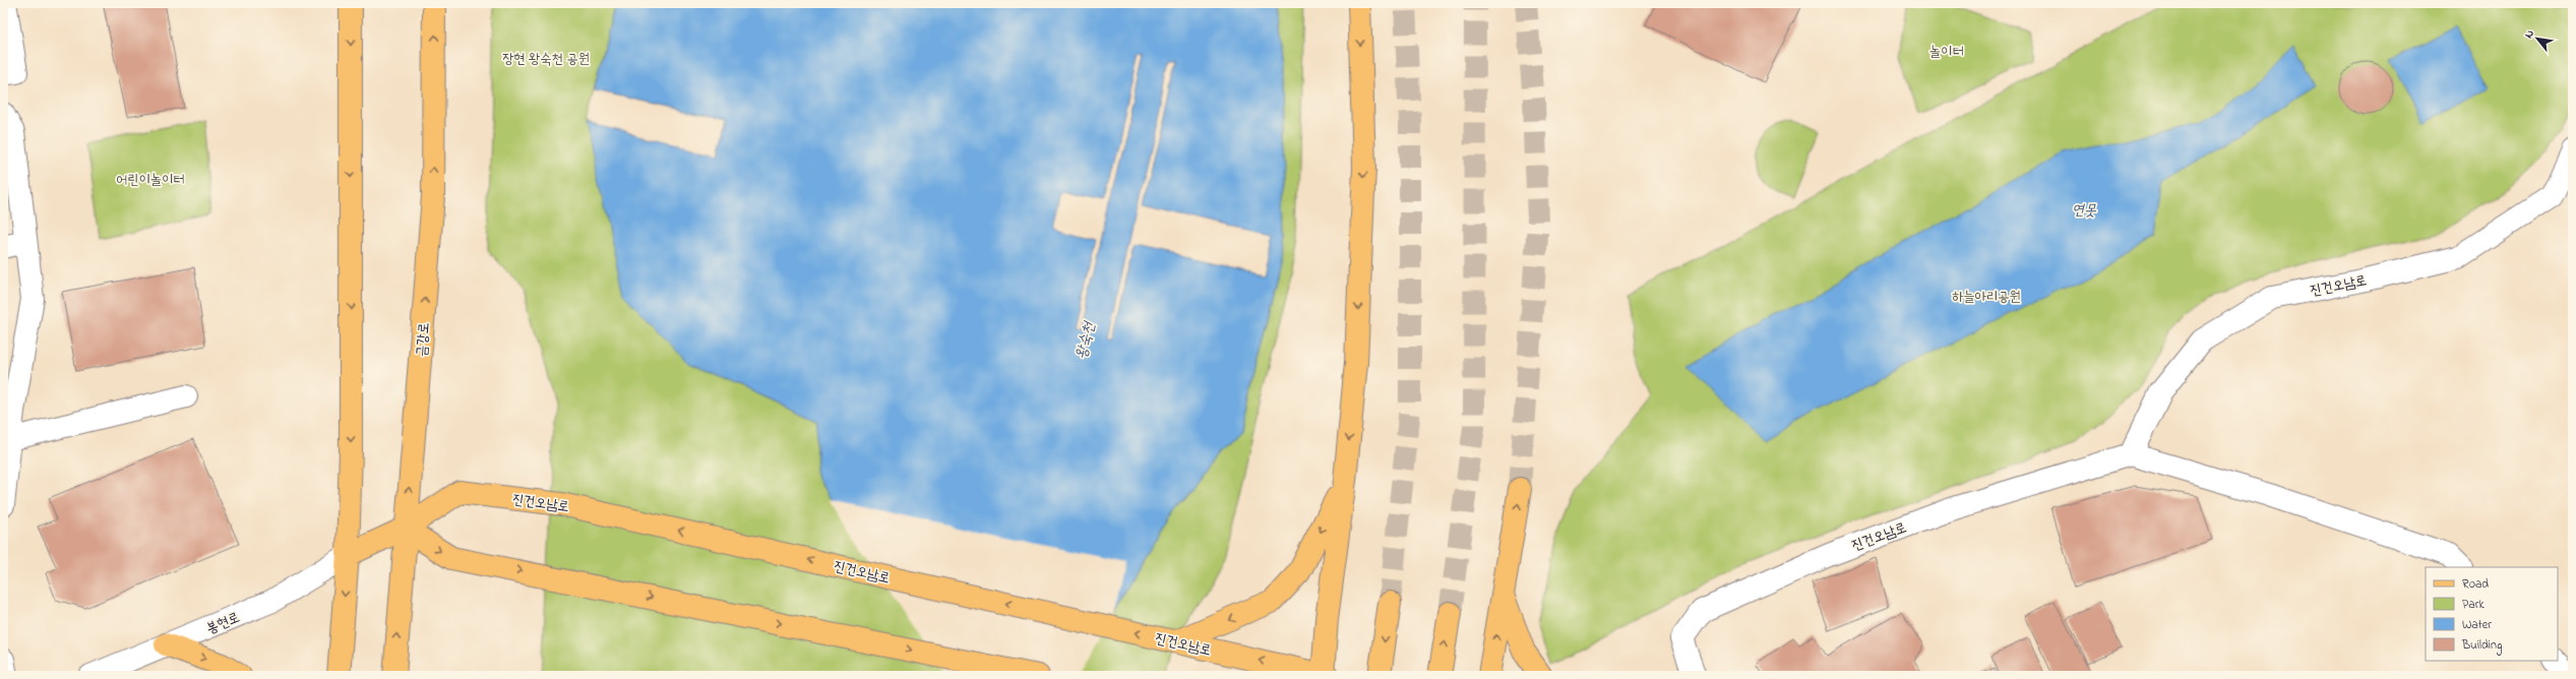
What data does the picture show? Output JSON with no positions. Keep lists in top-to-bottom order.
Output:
{
  "streets": {
    "main road": ["진건오남로", "금강로"],
    "street": ["봉현로"]
  },
  "crossings": [
    ["진건오남로", "금강로"],
    ["진건오남로", "봉현로"]
  ],
  "water": ["연못", "왕숙천"],
  "parks": [
    "놀이터",
    "장현 왕숙천 공원",
    "어린이놀이터",
    "하늘아리공원"
  ],
  "legend": [
    "Road",
    "Park",
    "Water",
    "Building"
  ],
  "north": "top left"
}
